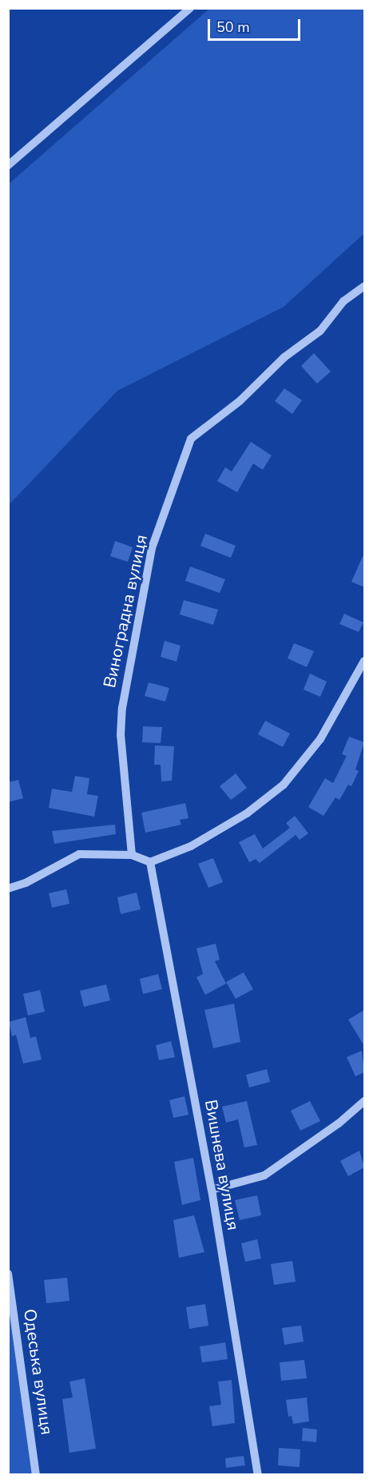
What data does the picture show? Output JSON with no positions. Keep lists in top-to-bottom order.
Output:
{
  "streets": {
    "street": ["Виноградна вулиця", "Вишнева вулиця", "Одеська вулиця"]
  },
  "scale_bar": "50 m"
}
